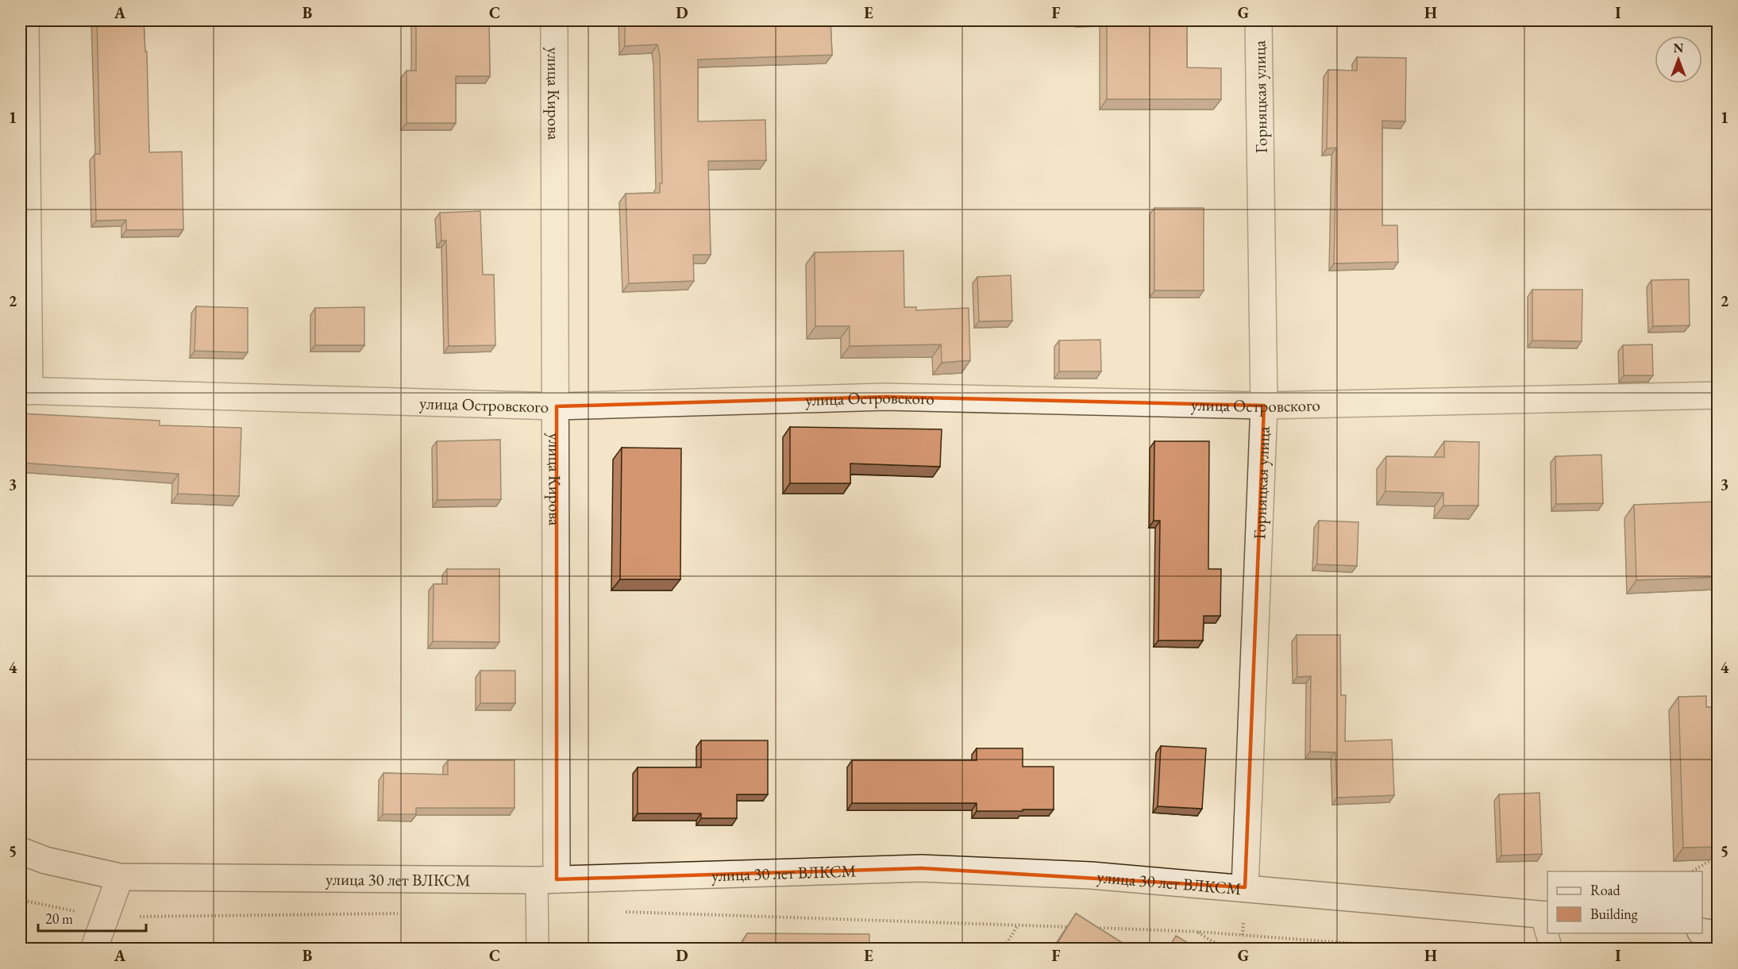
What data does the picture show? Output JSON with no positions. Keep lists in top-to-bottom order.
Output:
{
  "streets": {
    "street": [
      "улица Кирова",
      "Горняцкая улица",
      "улица Островского",
      "улица 30 лет ВЛКСМ"
    ]
  },
  "crossings": [
    ["улица Кирова", "улица Островского"],
    ["улица Кирова", "улица 30 лет ВЛКСМ"],
    ["Горняцкая улица", "улица Островского"],
    ["Горняцкая улица", "улица 30 лет ВЛКСМ"]
  ],
  "legend": ["Road", "Building"],
  "scale_bar": "20 m",
  "north": "top",
  "grid": {
    "columns": [
      "A",
      "B",
      "C",
      "D",
      "E",
      "F",
      "G",
      "H",
      "I"
    ],
    "rows": [
      "1",
      "2",
      "3",
      "4",
      "5"
    ]
  }
}
